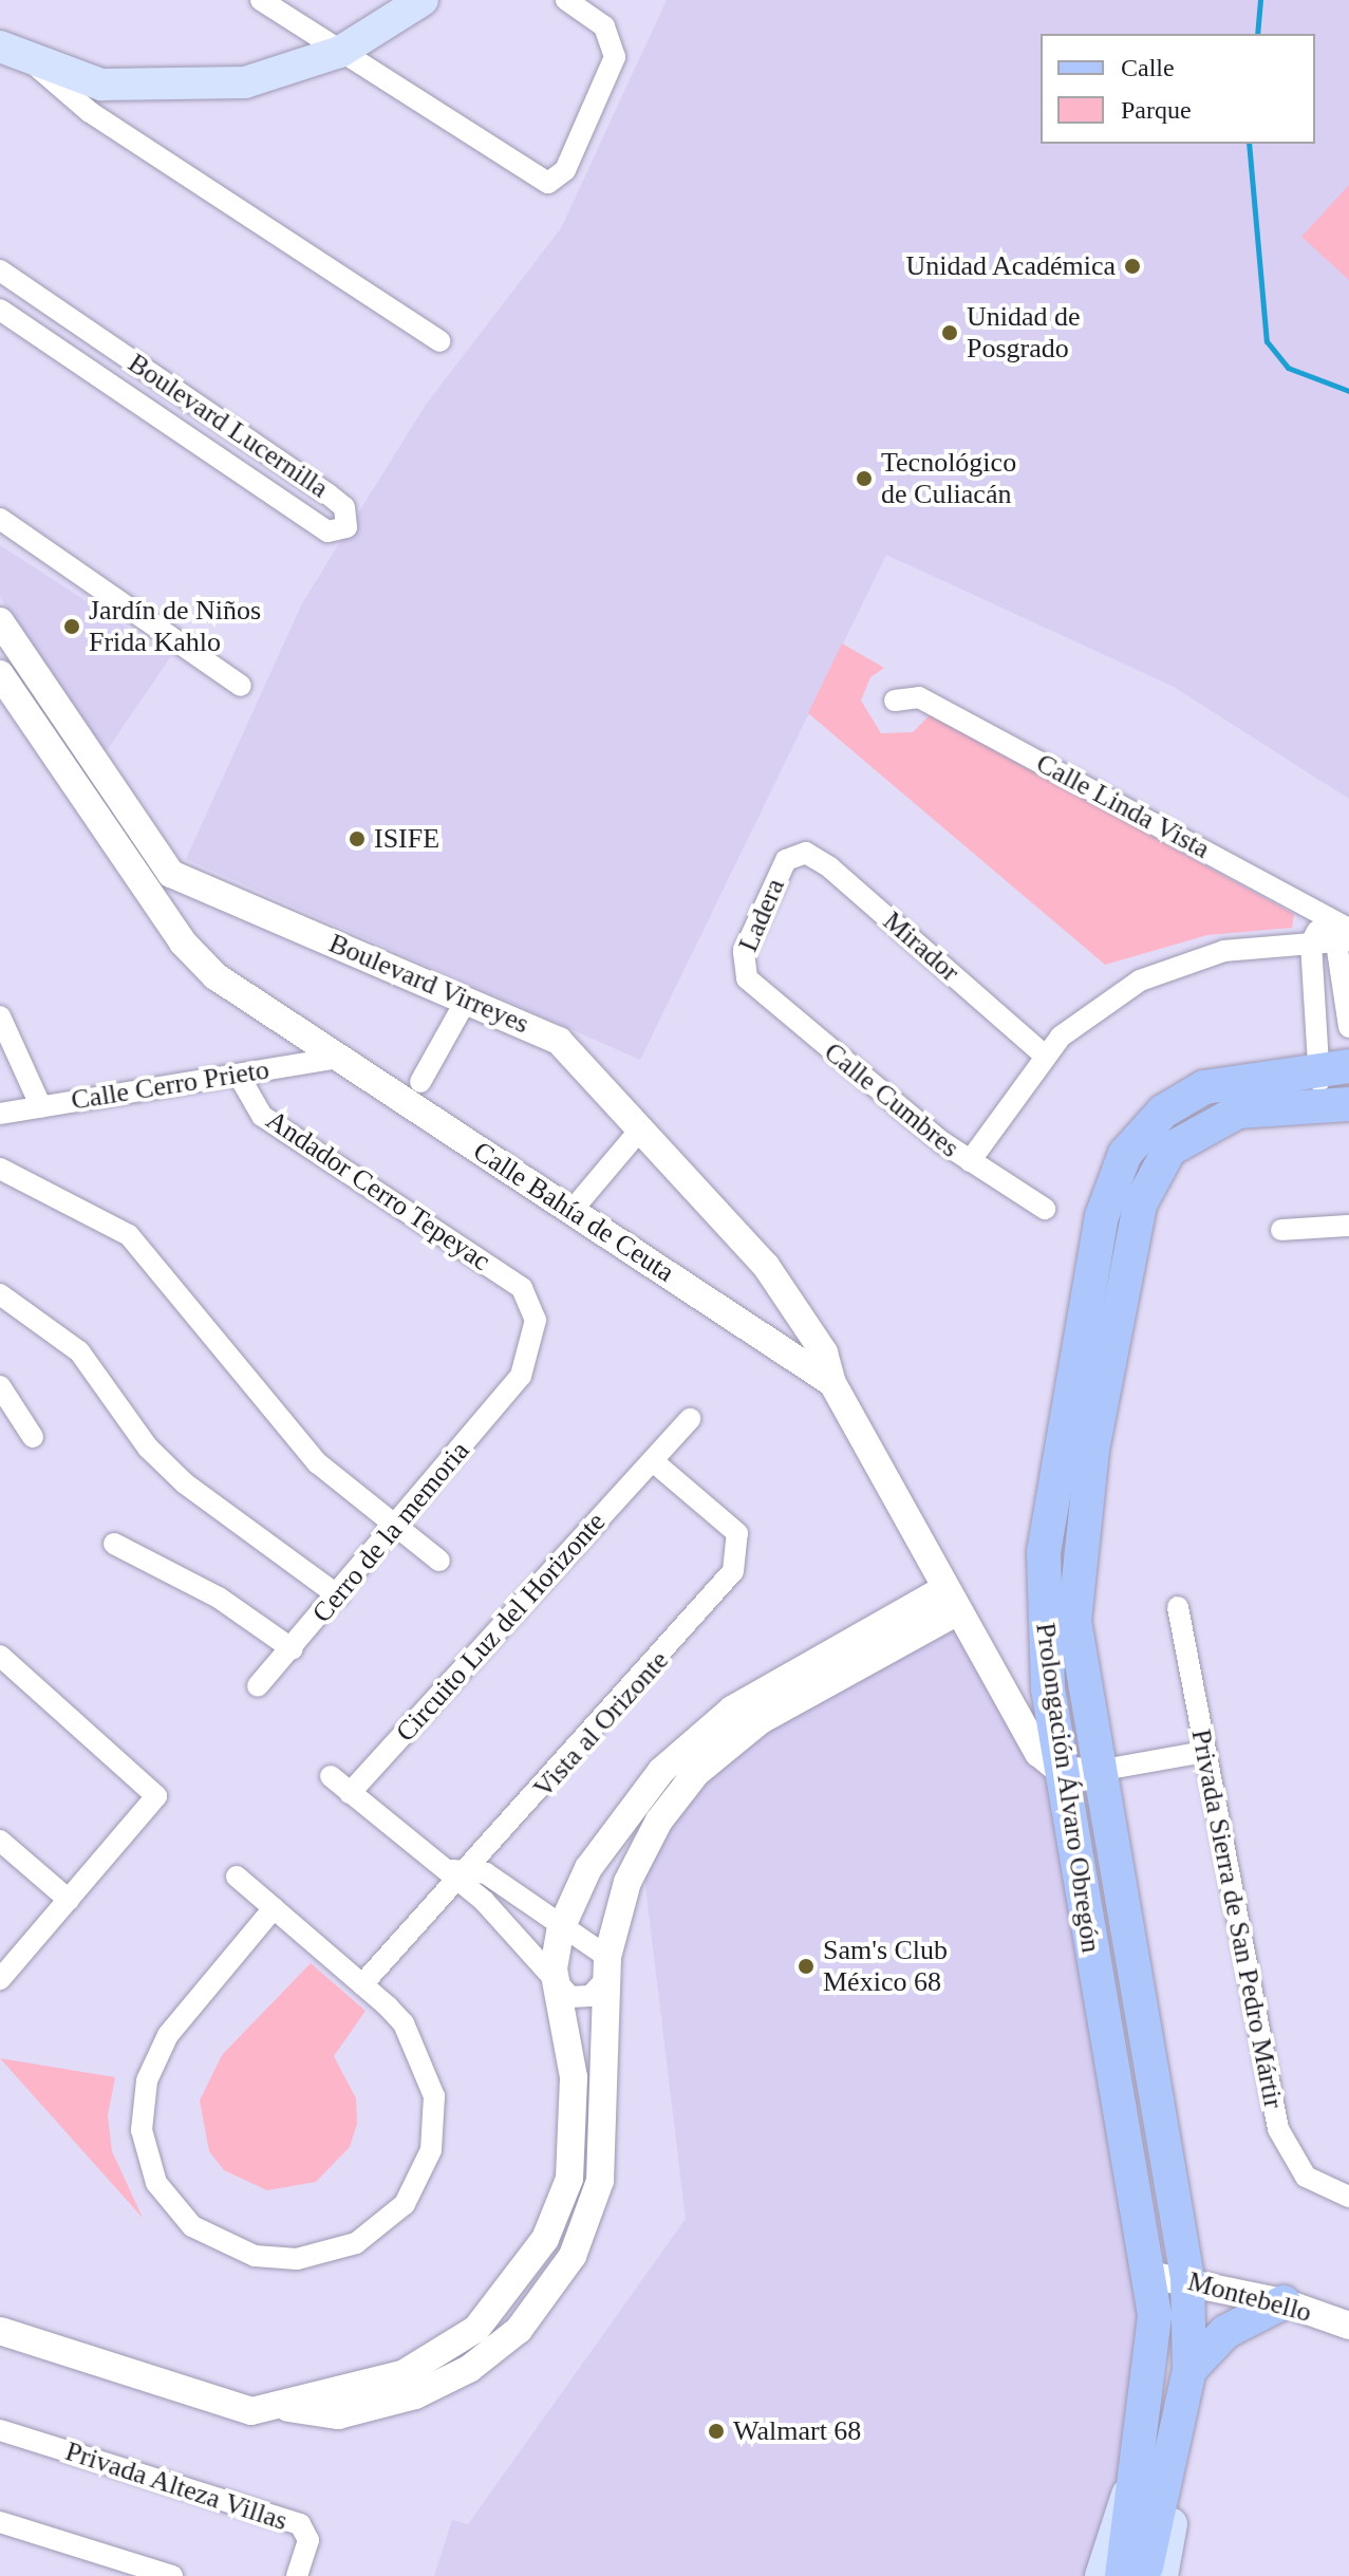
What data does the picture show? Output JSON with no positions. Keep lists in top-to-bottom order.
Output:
{
  "streets": {
    "main road": ["Prolongación Álvaro Obregón"],
    "street": [
      "Boulevard Lucernilla",
      "Calle Linda Vista",
      "Ladera",
      "Mirador",
      "Boulevard Virreyes",
      "Calle Cerro Prieto",
      "Calle Cumbres",
      "Andador Cerro Tepeyac",
      "Calle Bahía de Ceuta",
      "Cerro de la memoria",
      "Circuito Luz del Horizonte",
      "Vista al Orizonte",
      "Privada Sierra de San Pedro Mártir",
      "Montebello",
      "Privada Alteza Villas"
    ]
  },
  "crossings": [
    ["Ladera", "Mirador"],
    ["Ladera", "Calle Cumbres"],
    ["Boulevard Virreyes", "Calle Bahía de Ceuta"],
    ["Calle Cerro Prieto", "Andador Cerro Tepeyac"],
    ["Calle Cerro Prieto", "Calle Bahía de Ceuta"],
    ["Andador Cerro Tepeyac", "Cerro de la memoria"],
    ["Calle Bahía de Ceuta", "Prolongación Álvaro Obregón"],
    ["Circuito Luz del Horizonte", "Vista al Orizonte"],
    ["Prolongación Álvaro Obregón", "Montebello"]
  ],
  "places": [
    "Unidad Académica",
    "Unidad de Posgrado",
    "Tecnológico de Culiacán",
    "Jardín de Niños Frida Kahlo",
    "ISIFE",
    "Sam's Club México 68",
    "Walmart 68"
  ],
  "legend": ["Calle", "Parque"]
}
